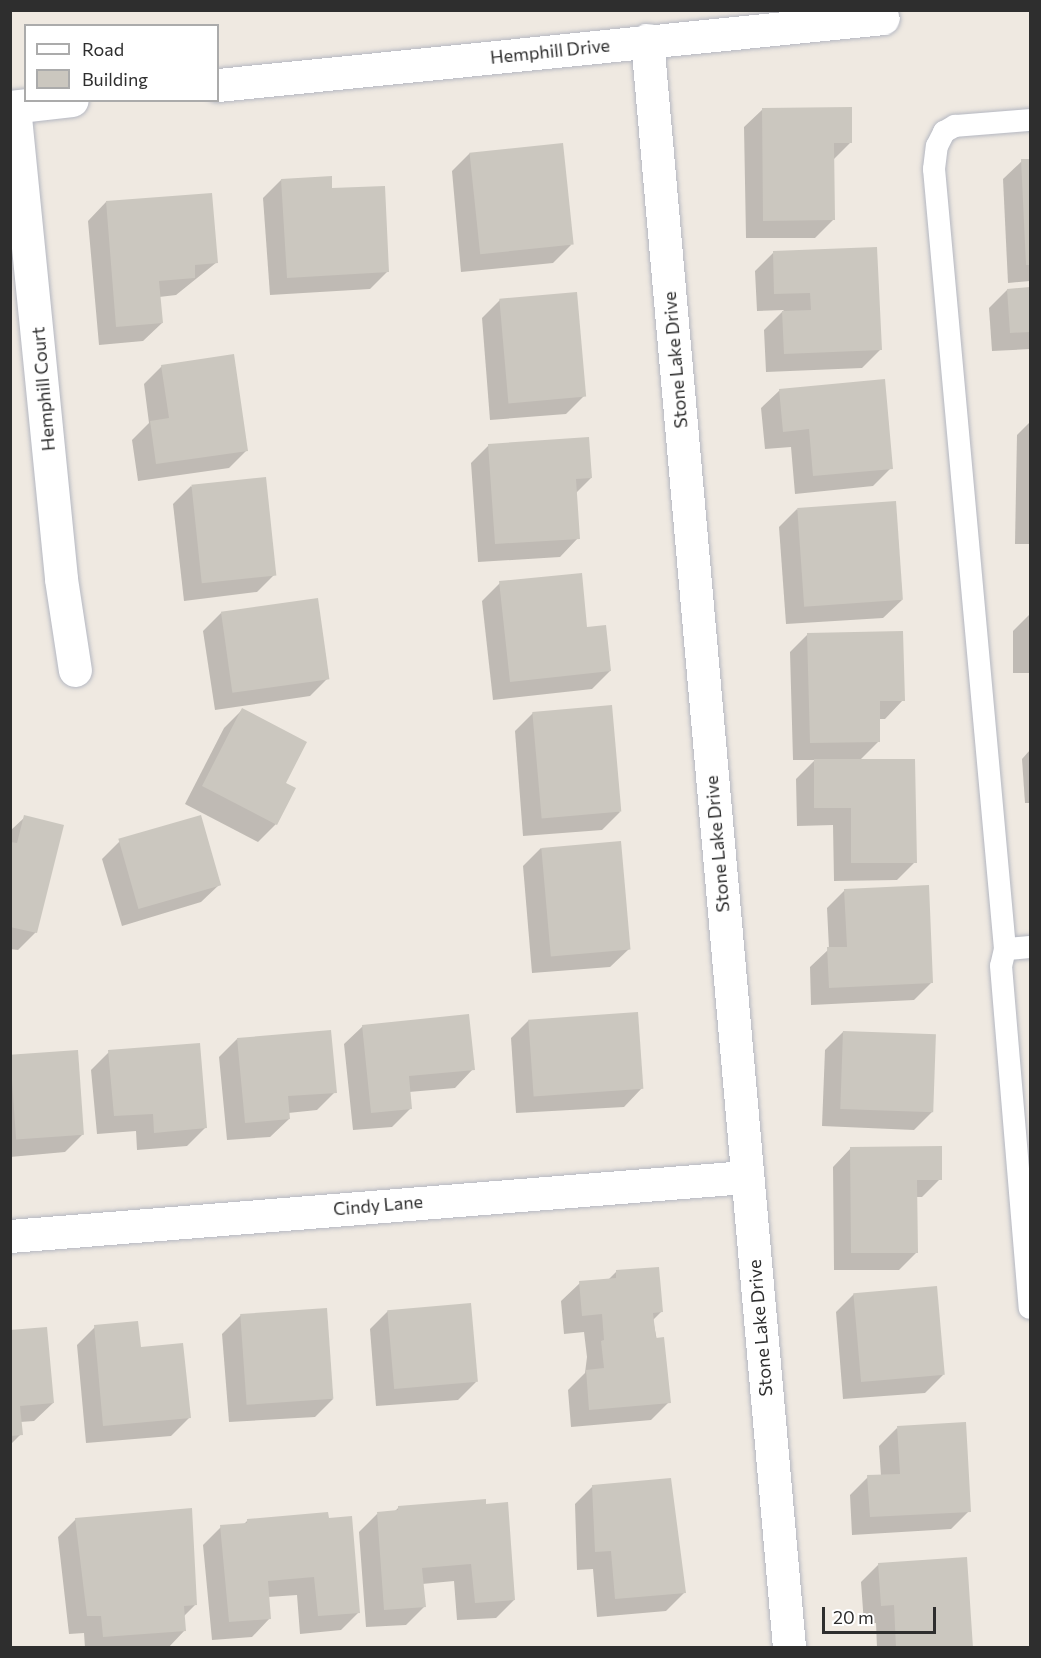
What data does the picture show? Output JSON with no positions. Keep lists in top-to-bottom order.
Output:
{
  "streets": {
    "street": [
      "Hemphill Drive",
      "Stone Lake Drive",
      "Hemphill Court",
      "Cindy Lane"
    ]
  },
  "crossings": [
    ["Hemphill Drive", "Stone Lake Drive"],
    ["Stone Lake Drive", "Cindy Lane"]
  ],
  "legend": ["Road", "Building"],
  "scale_bar": "20 m"
}
